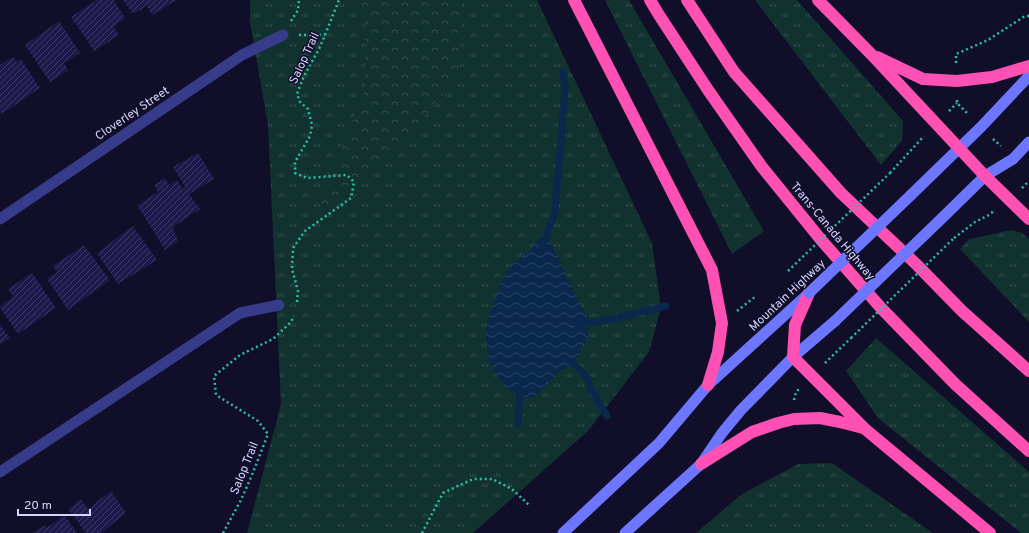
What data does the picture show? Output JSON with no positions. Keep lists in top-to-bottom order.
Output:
{
  "streets": {
    "highway": ["Trans-Canada Highway"],
    "main road": ["Mountain Highway"],
    "street": ["Cloverley Street"],
    "path": ["Salop Trail"]
  },
  "scale_bar": "20 m"
}
